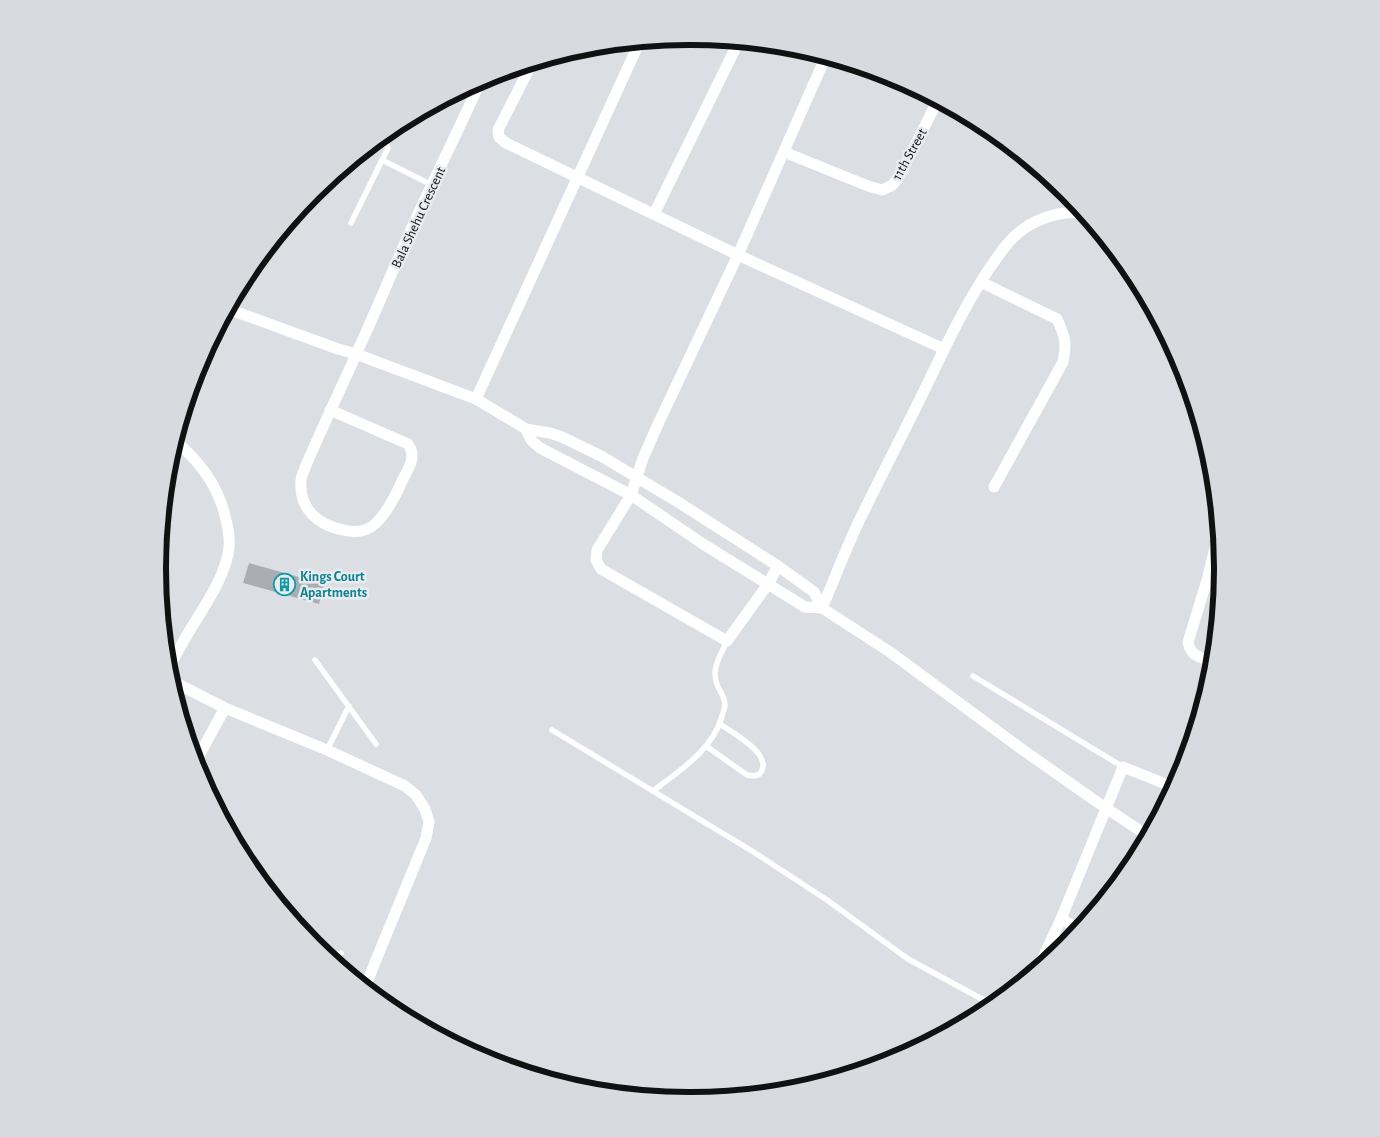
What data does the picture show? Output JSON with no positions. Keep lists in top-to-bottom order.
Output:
{
  "streets": {
    "street": ["11th Street", "Bala Shehu Crescent"]
  },
  "places": {
    "building": ["Kings Court Apartments"]
  }
}
